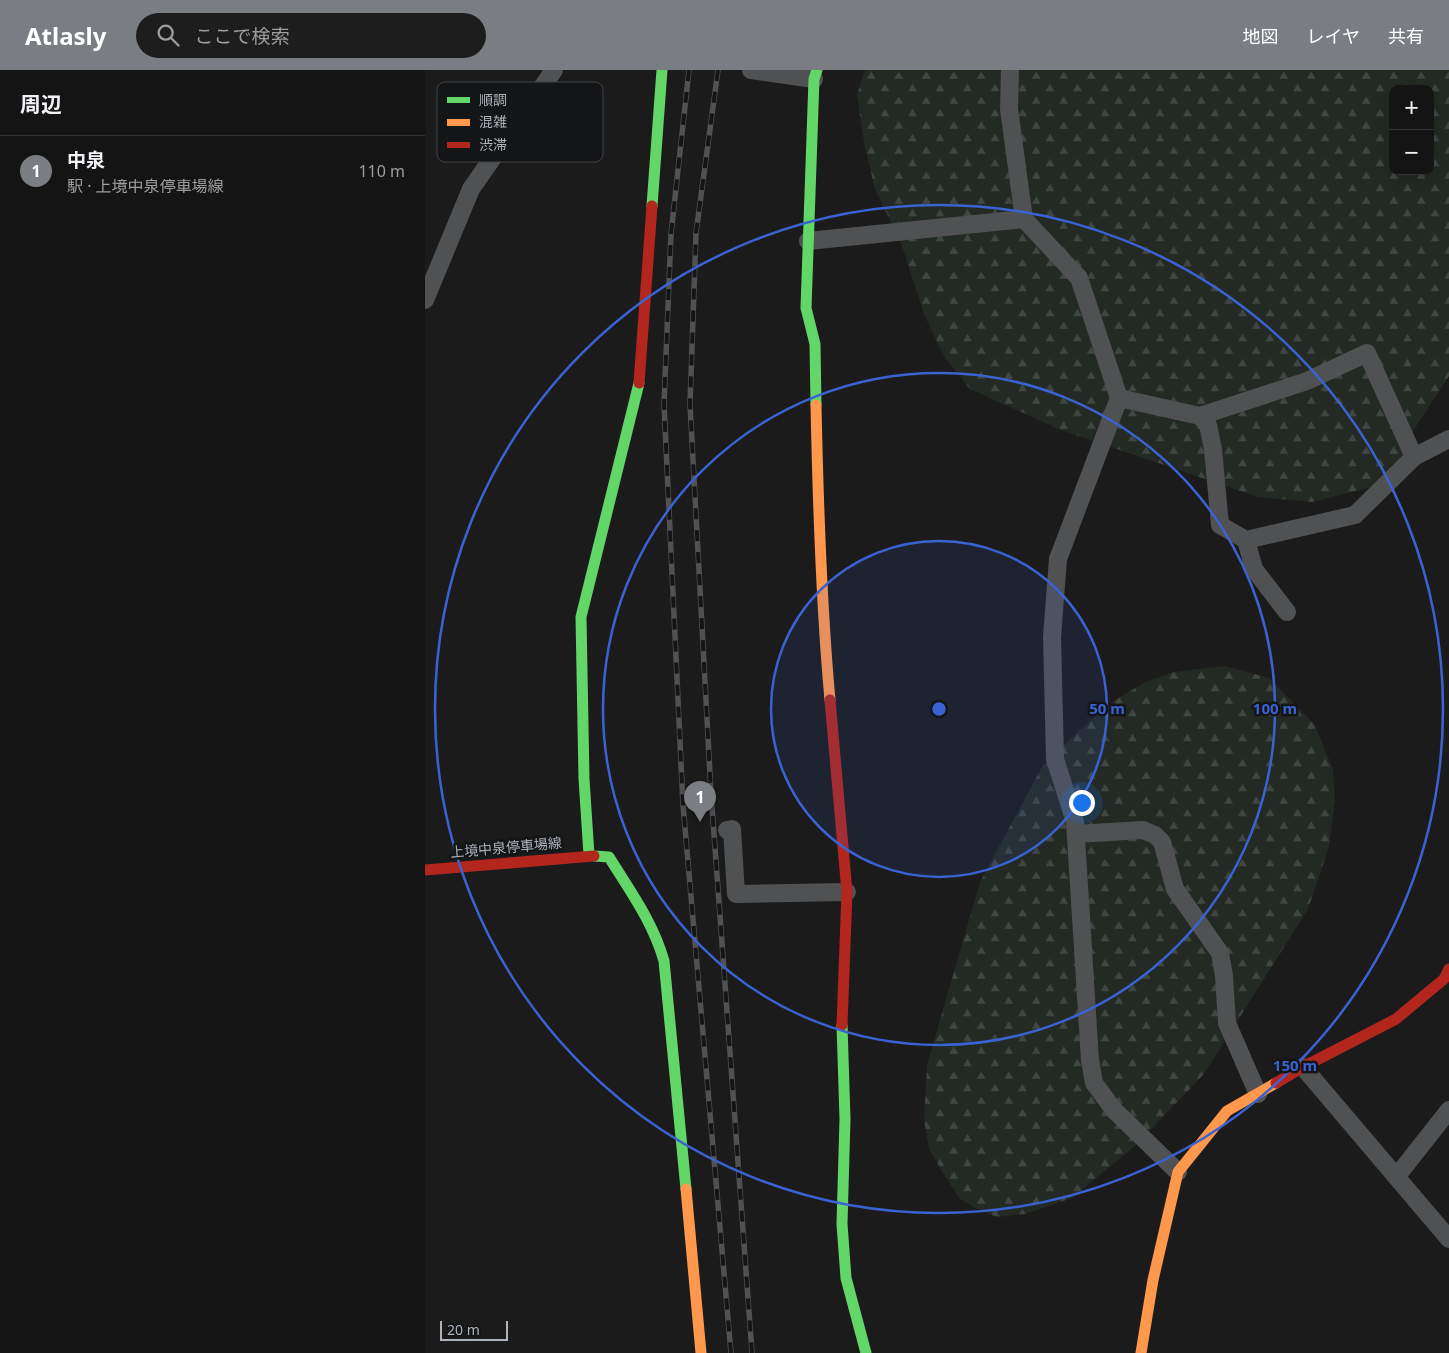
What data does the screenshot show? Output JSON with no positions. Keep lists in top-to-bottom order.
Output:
{
  "streets": {
    "street": ["上境中泉停車場線"]
  },
  "legend": ["順調", "混雑", "渋滞"],
  "scale_bar": "20 m",
  "page": {
    "header": "Atlasly",
    "search": "ここで検索",
    "nav": ["地図", "レイヤ", "共有"],
    "heading": "周辺",
    "map_buttons": ["+", "−"],
    "list": [
      {
        "mark": "1",
        "name": "中泉",
        "note": "駅 · 上境中泉停車場線",
        "value": "110 m"
      }
    ],
    "pins": "1",
    "scale": "20 m"
  },
  "rings": ["50 m", "100 m", "150 m"]
}
